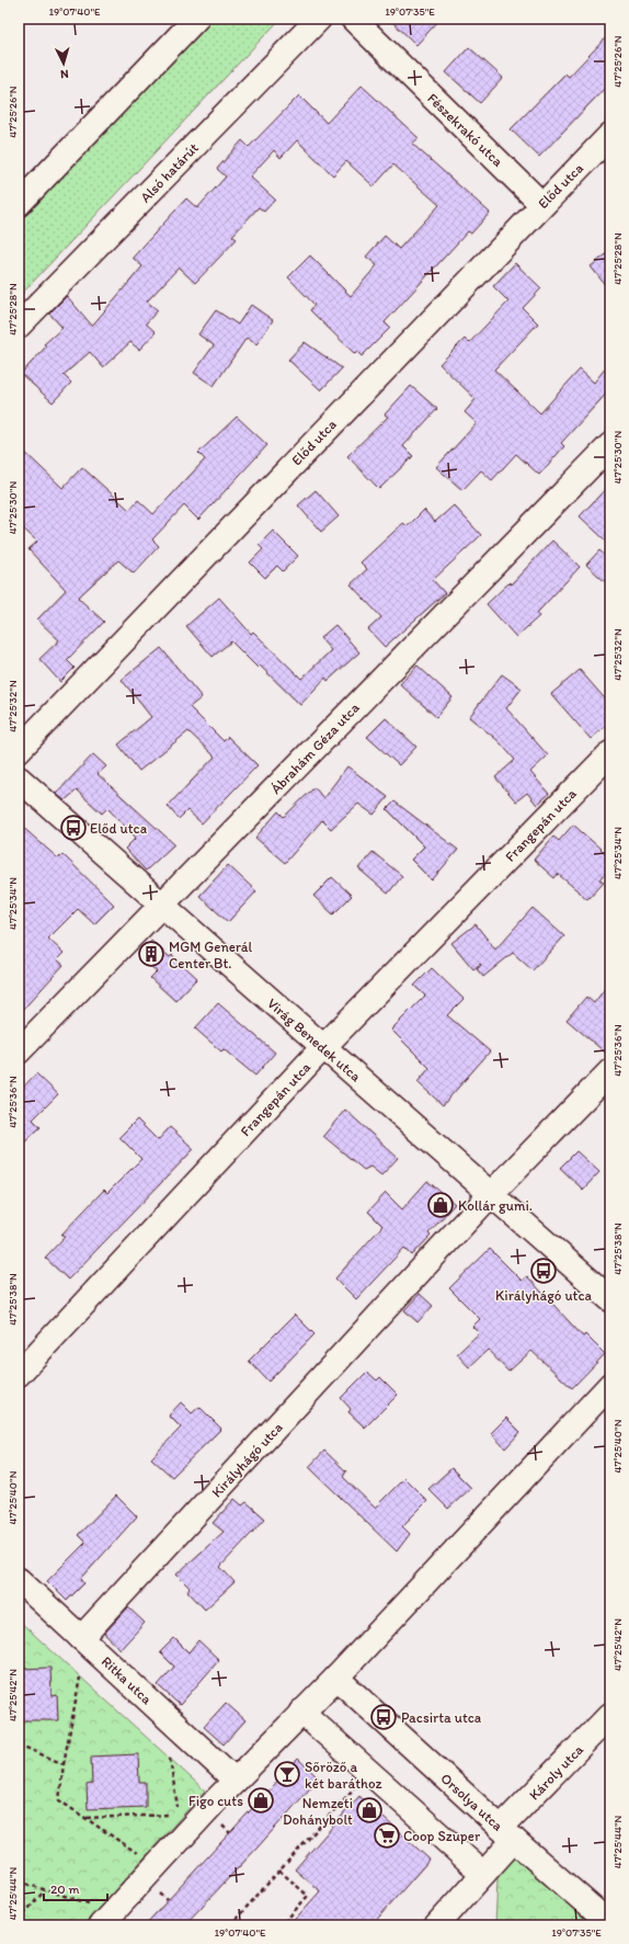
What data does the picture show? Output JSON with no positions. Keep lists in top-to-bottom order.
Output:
{
  "streets": {
    "street": [
      "Fészekrakó utca",
      "Alsó határút",
      "Előd utca",
      "Ábrahám Géza utca",
      "Frangepán utca",
      "Virág Benedek utca",
      "Királyhágó utca",
      "Ritka utca",
      "Károly utca",
      "Orsolya utca"
    ]
  },
  "crossings": [
    ["Fészekrakó utca", "Előd utca"],
    ["Ábrahám Géza utca", "Virág Benedek utca"],
    ["Frangepán utca", "Virág Benedek utca"],
    ["Virág Benedek utca", "Királyhágó utca"],
    ["Királyhágó utca", "Ritka utca"],
    ["Károly utca", "Orsolya utca"]
  ],
  "places": {
    "bus stop": ["Előd utca", "Királyhágó utca", "Pacsirta utca"],
    "building": ["MGM Generál Center Bt."],
    "shop": ["Kollár gumi.", "Figo cuts", "Nemzeti Dohánybolt"],
    "bar": ["Sőröző a két baráthoz"],
    "supermarket": ["Coop Szuper"]
  },
  "scale_bar": "20 m",
  "north": "bottom",
  "coordinates": [
    "19°07'40\"E",
    "19°07'35\"E",
    "47°25'26\"N",
    "47°25'28\"N",
    "47°25'30\"N",
    "47°25'32\"N",
    "47°25'34\"N",
    "47°25'36\"N",
    "47°25'38\"N",
    "47°25'40\"N",
    "47°25'42\"N",
    "47°25'44\"N"
  ]
}
